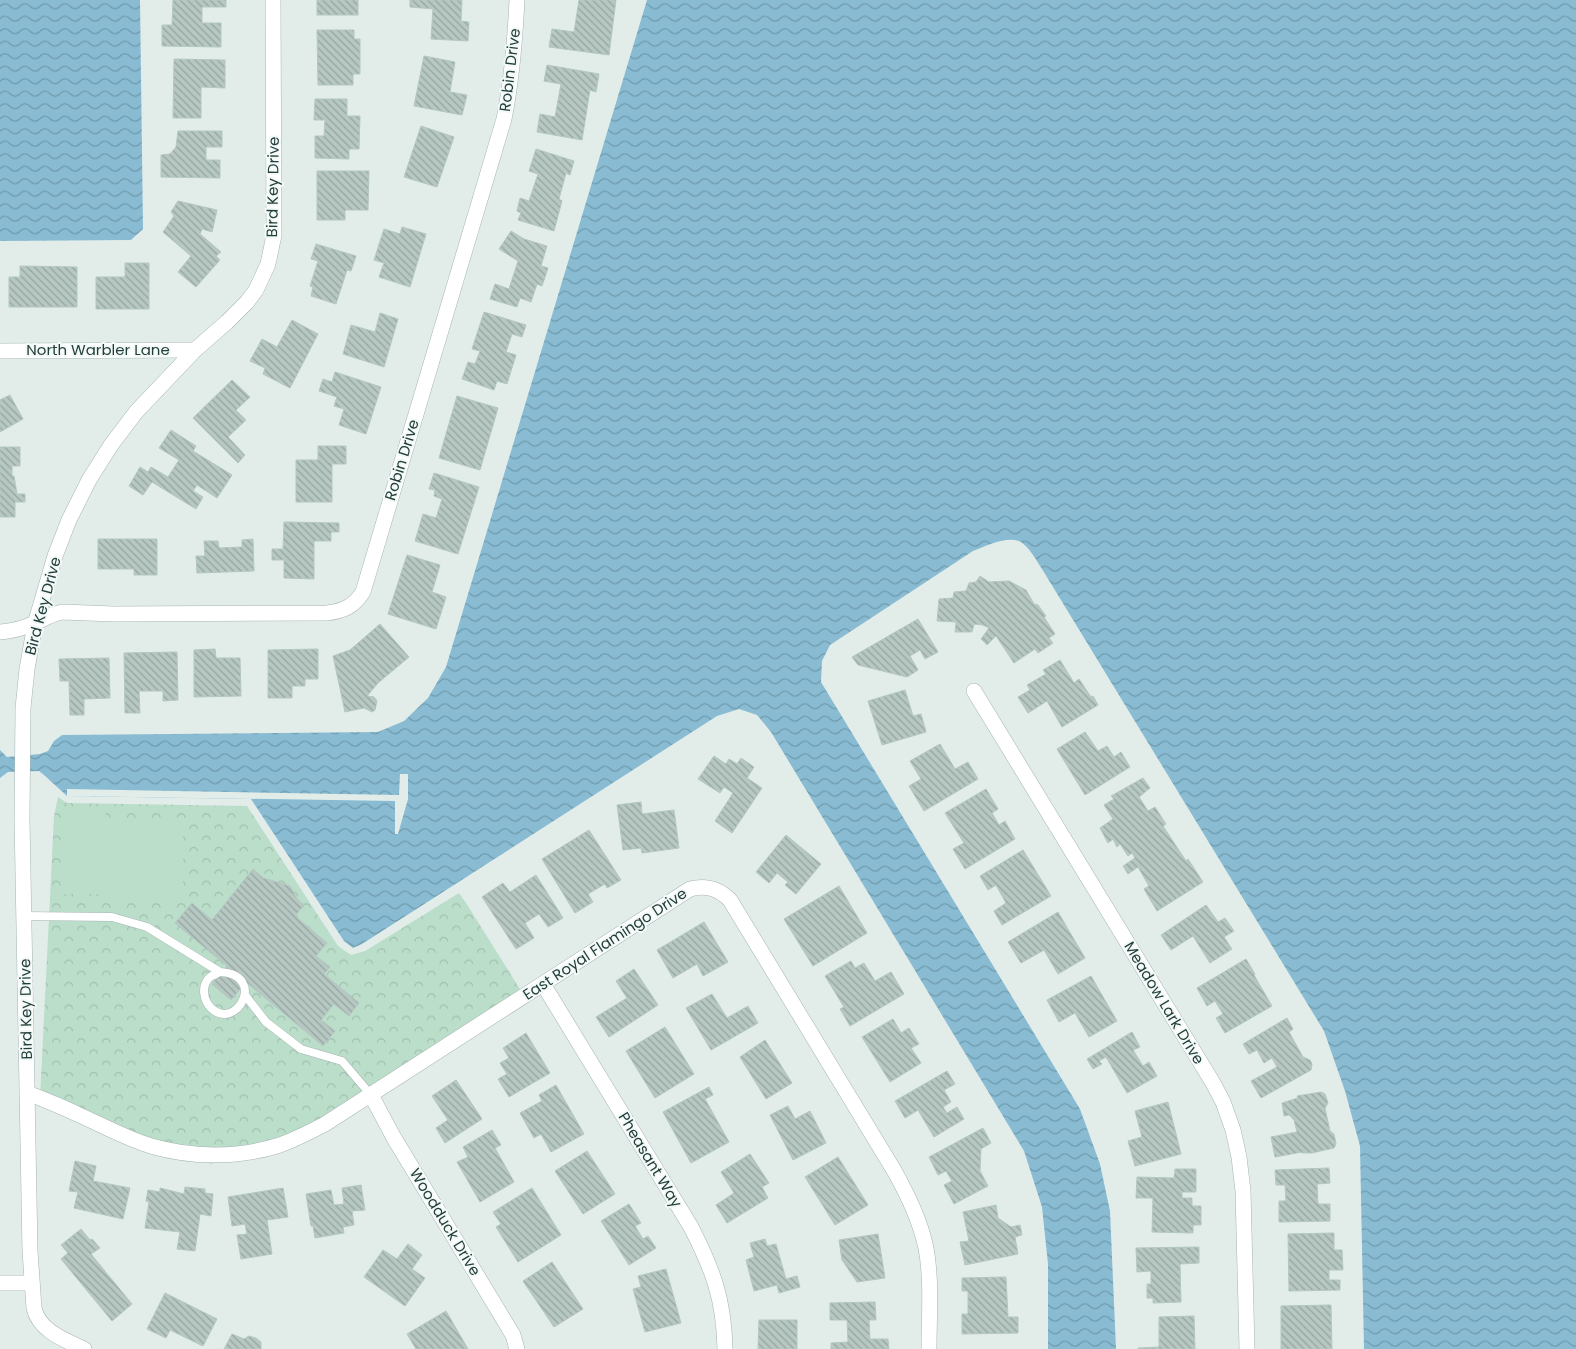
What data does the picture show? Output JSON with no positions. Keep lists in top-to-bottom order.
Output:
{
  "streets": {
    "street": [
      "Robin Drive",
      "Bird Key Drive",
      "North Warbler Lane",
      "East Royal Flamingo Drive",
      "Meadow Lark Drive",
      "Pheasant Way",
      "Woodduck Drive"
    ]
  },
  "crossings": [
    ["Robin Drive", "Bird Key Drive"],
    ["Bird Key Drive", "North Warbler Lane"],
    ["Bird Key Drive", "East Royal Flamingo Drive"],
    ["East Royal Flamingo Drive", "Pheasant Way"],
    ["East Royal Flamingo Drive", "Woodduck Drive"]
  ]
}
